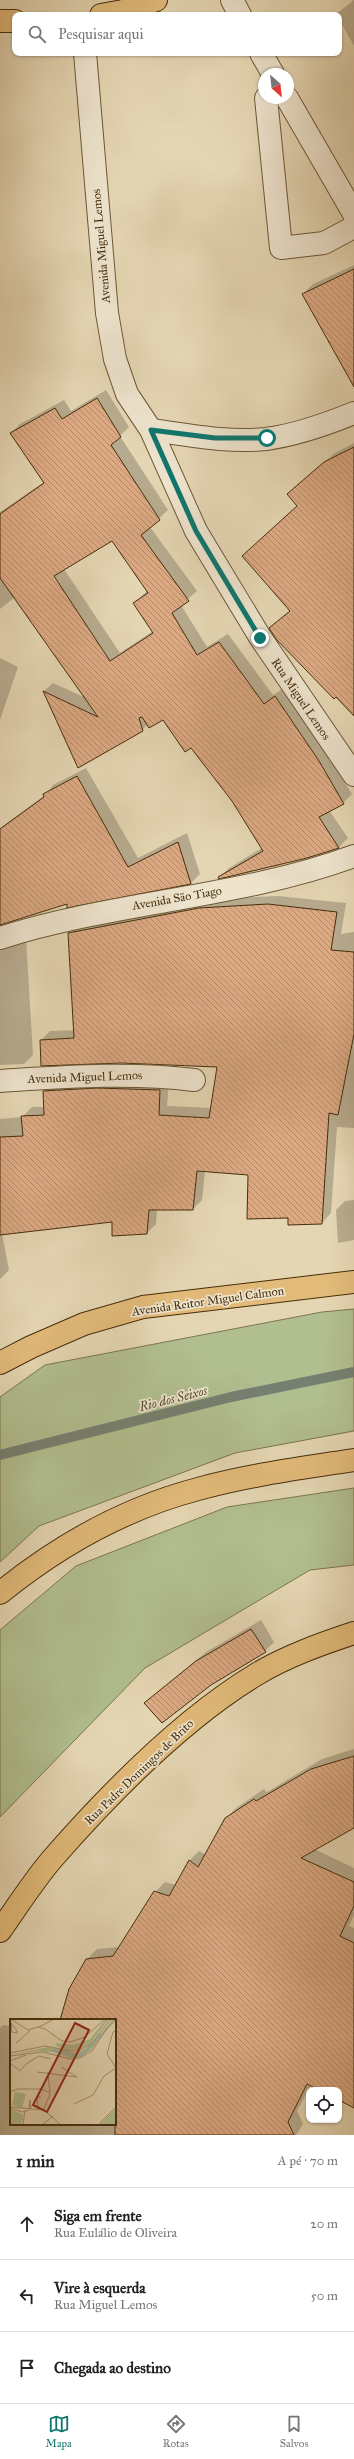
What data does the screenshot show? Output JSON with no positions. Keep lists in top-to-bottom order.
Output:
{
  "streets": {
    "main road": ["Avenida Reitor Miguel Calmon", "Rua Padre Domingos de Brito"],
    "street": ["Avenida Miguel Lemos", "Rua Miguel Lemos", "Avenida São Tiago"]
  },
  "crossings": [
    ["Avenida Miguel Lemos", "Rua Miguel Lemos"]
  ],
  "water": ["Rio dos Seixos"],
  "north": "bottom right",
  "page": {
    "search": "Pesquisar aqui",
    "heading": ["1 min", "A pé · 70 m"],
    "list": [
      ["Siga em frente", "Rua Eulálio de Oliveira", "20 m"],
      ["Vire à esquerda", "Rua Miguel Lemos", "50 m"],
      "Chegada ao destino"
    ],
    "nav": ["Mapa", "Rotas", "Salvos"]
  }
}
